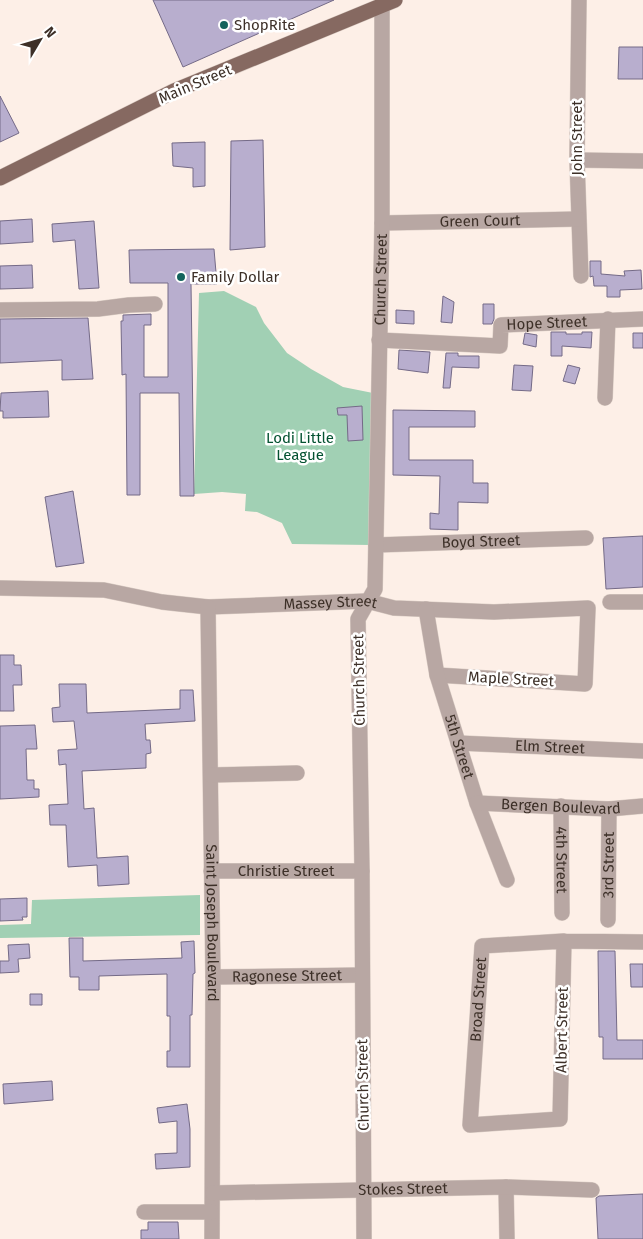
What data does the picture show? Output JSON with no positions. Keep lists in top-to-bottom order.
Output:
{
  "streets": {
    "main road": ["Main Street"],
    "street": [
      "John Street",
      "Green Court",
      "Church Street",
      "Hope Street",
      "Boyd Street",
      "Massey Street",
      "Maple Street",
      "5th Street",
      "Elm Street",
      "Bergen Boulevard",
      "4th Street",
      "3rd Street",
      "Christie Street",
      "Saint Joseph Boulevard",
      "Ragonese Street",
      "Broad Street",
      "Albert Street",
      "Stokes Street"
    ]
  },
  "crossings": [
    ["Main Street", "Church Street"],
    ["John Street", "Green Court"],
    ["Green Court", "Church Street"],
    ["Church Street", "Hope Street"],
    ["Church Street", "Boyd Street"],
    ["Church Street", "Massey Street"],
    ["Church Street", "Christie Street"],
    ["Church Street", "Ragonese Street"],
    ["Church Street", "Stokes Street"],
    ["Massey Street", "Maple Street"],
    ["Massey Street", "5th Street"],
    ["Massey Street", "Saint Joseph Boulevard"],
    ["Maple Street", "5th Street"],
    ["5th Street", "Elm Street"],
    ["5th Street", "Bergen Boulevard"],
    ["Bergen Boulevard", "4th Street"],
    ["Bergen Boulevard", "3rd Street"],
    ["Christie Street", "Saint Joseph Boulevard"],
    ["Saint Joseph Boulevard", "Ragonese Street"],
    ["Saint Joseph Boulevard", "Stokes Street"],
    ["Broad Street", "Albert Street"]
  ],
  "parks": ["Lodi Little League"],
  "places": ["ShopRite", "Family Dollar"],
  "north": "top right"
}
